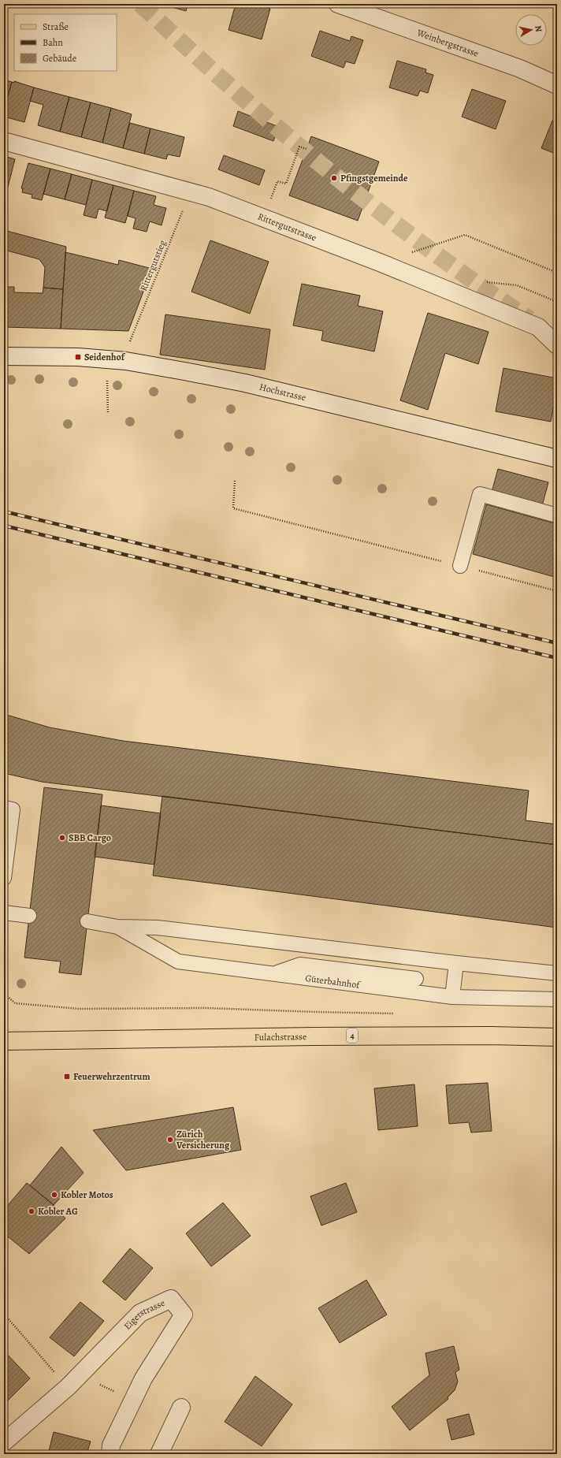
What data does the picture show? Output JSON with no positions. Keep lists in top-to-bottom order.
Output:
{
  "streets": {
    "main road": ["4", "Fulachstrasse"],
    "street": [
      "Weinbergstrasse",
      "Rittergutstrasse",
      "Hochstrasse",
      "Eigerstrasse"
    ],
    "lane": ["Güterbahnhof"],
    "path": ["Rittergutstieg"]
  },
  "crossings": [
    ["Rittergutstrasse", "Rittergutstieg"]
  ],
  "places": {
    "other": [
      "Pfingstgemeinde",
      "SBB Cargo",
      "Zürich Versicherung",
      "Kobler Motos",
      "Kobler AG"
    ],
    "transit": ["Seidenhof", "Feuerwehrzentrum"]
  },
  "legend": ["Straße", "Bahn", "Gebäude"],
  "north": "right"
}
